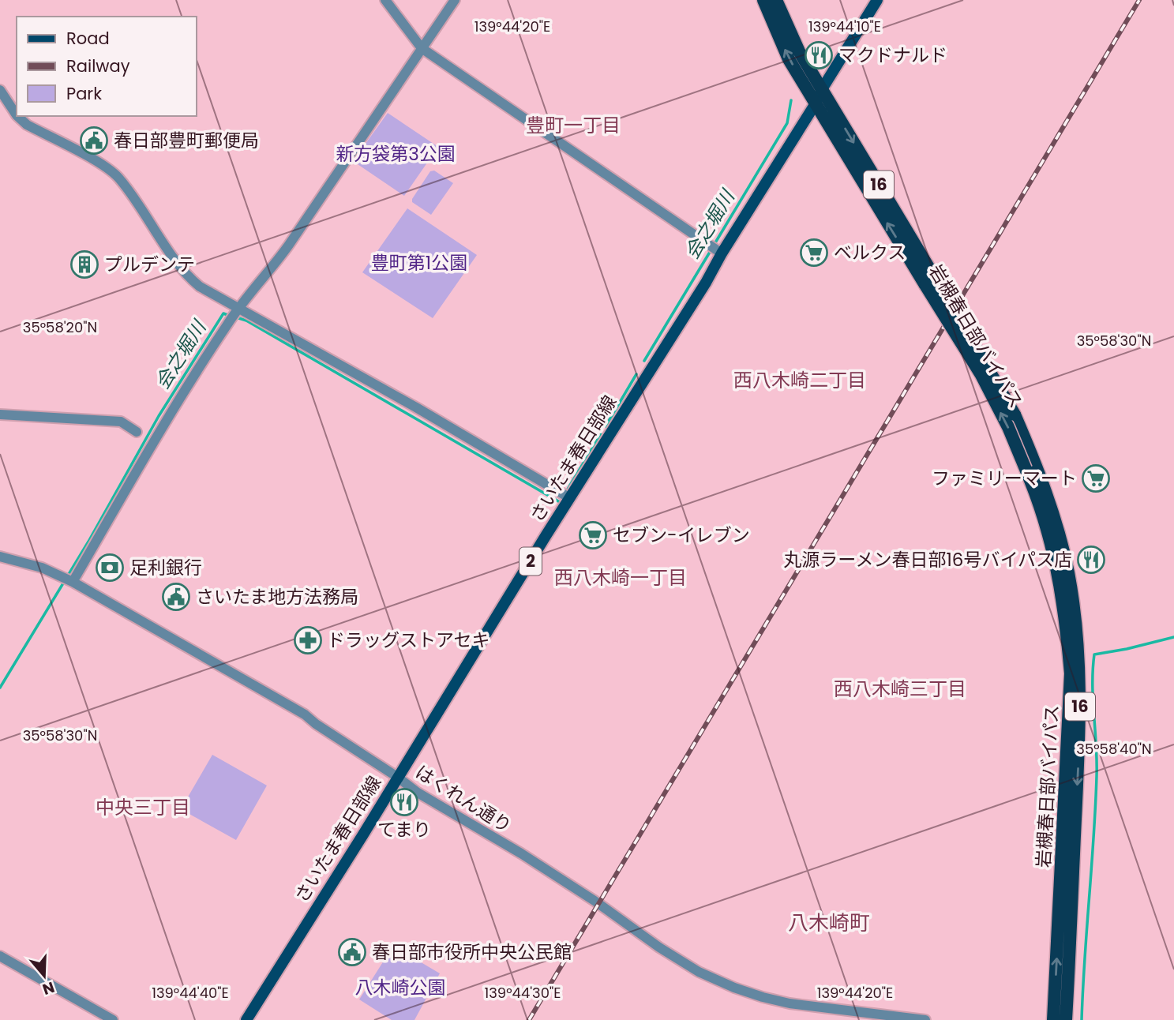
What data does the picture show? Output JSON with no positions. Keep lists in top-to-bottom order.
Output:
{
  "streets": {
    "highway": ["16", "岩槻春日部バイパス"],
    "main road": ["さいたま春日部線", "2"],
    "street": ["はくれん通り"]
  },
  "crossings": [
    ["岩槻春日部バイパス", "さいたま春日部線"],
    ["さいたま春日部線", "はくれん通り"]
  ],
  "districts": [
    "豊町一丁目",
    "西八木崎二丁目",
    "西八木崎一丁目",
    "西八木崎三丁目",
    "中央三丁目",
    "八木崎町"
  ],
  "water": ["会之堀川"],
  "parks": ["新方袋第3公園", "豊町第1公園", "八木崎公園"],
  "places": {
    "restaurant": ["マクドナルド", "丸源ラーメン春日部16号バイパス店", "てまり"],
    "public building": ["春日部豊町郵便局", "さいたま地方法務局", "春日部市役所中央公民館"],
    "supermarket": ["ベルクス", "ファミリーマート", "セブン-イレブン"],
    "building": ["プルデンテ"],
    "bank": ["足利銀行"],
    "pharmacy": ["ドラッグストアセキ"]
  },
  "legend": ["Road", "Railway", "Park"],
  "north": "bottom",
  "coordinates": [
    "139°44'20\"E",
    "139°44'10\"E",
    "35°58'20\"N",
    "35°58'30\"N",
    "35°58'40\"N",
    "139°44'40\"E",
    "139°44'30\"E"
  ]
}
